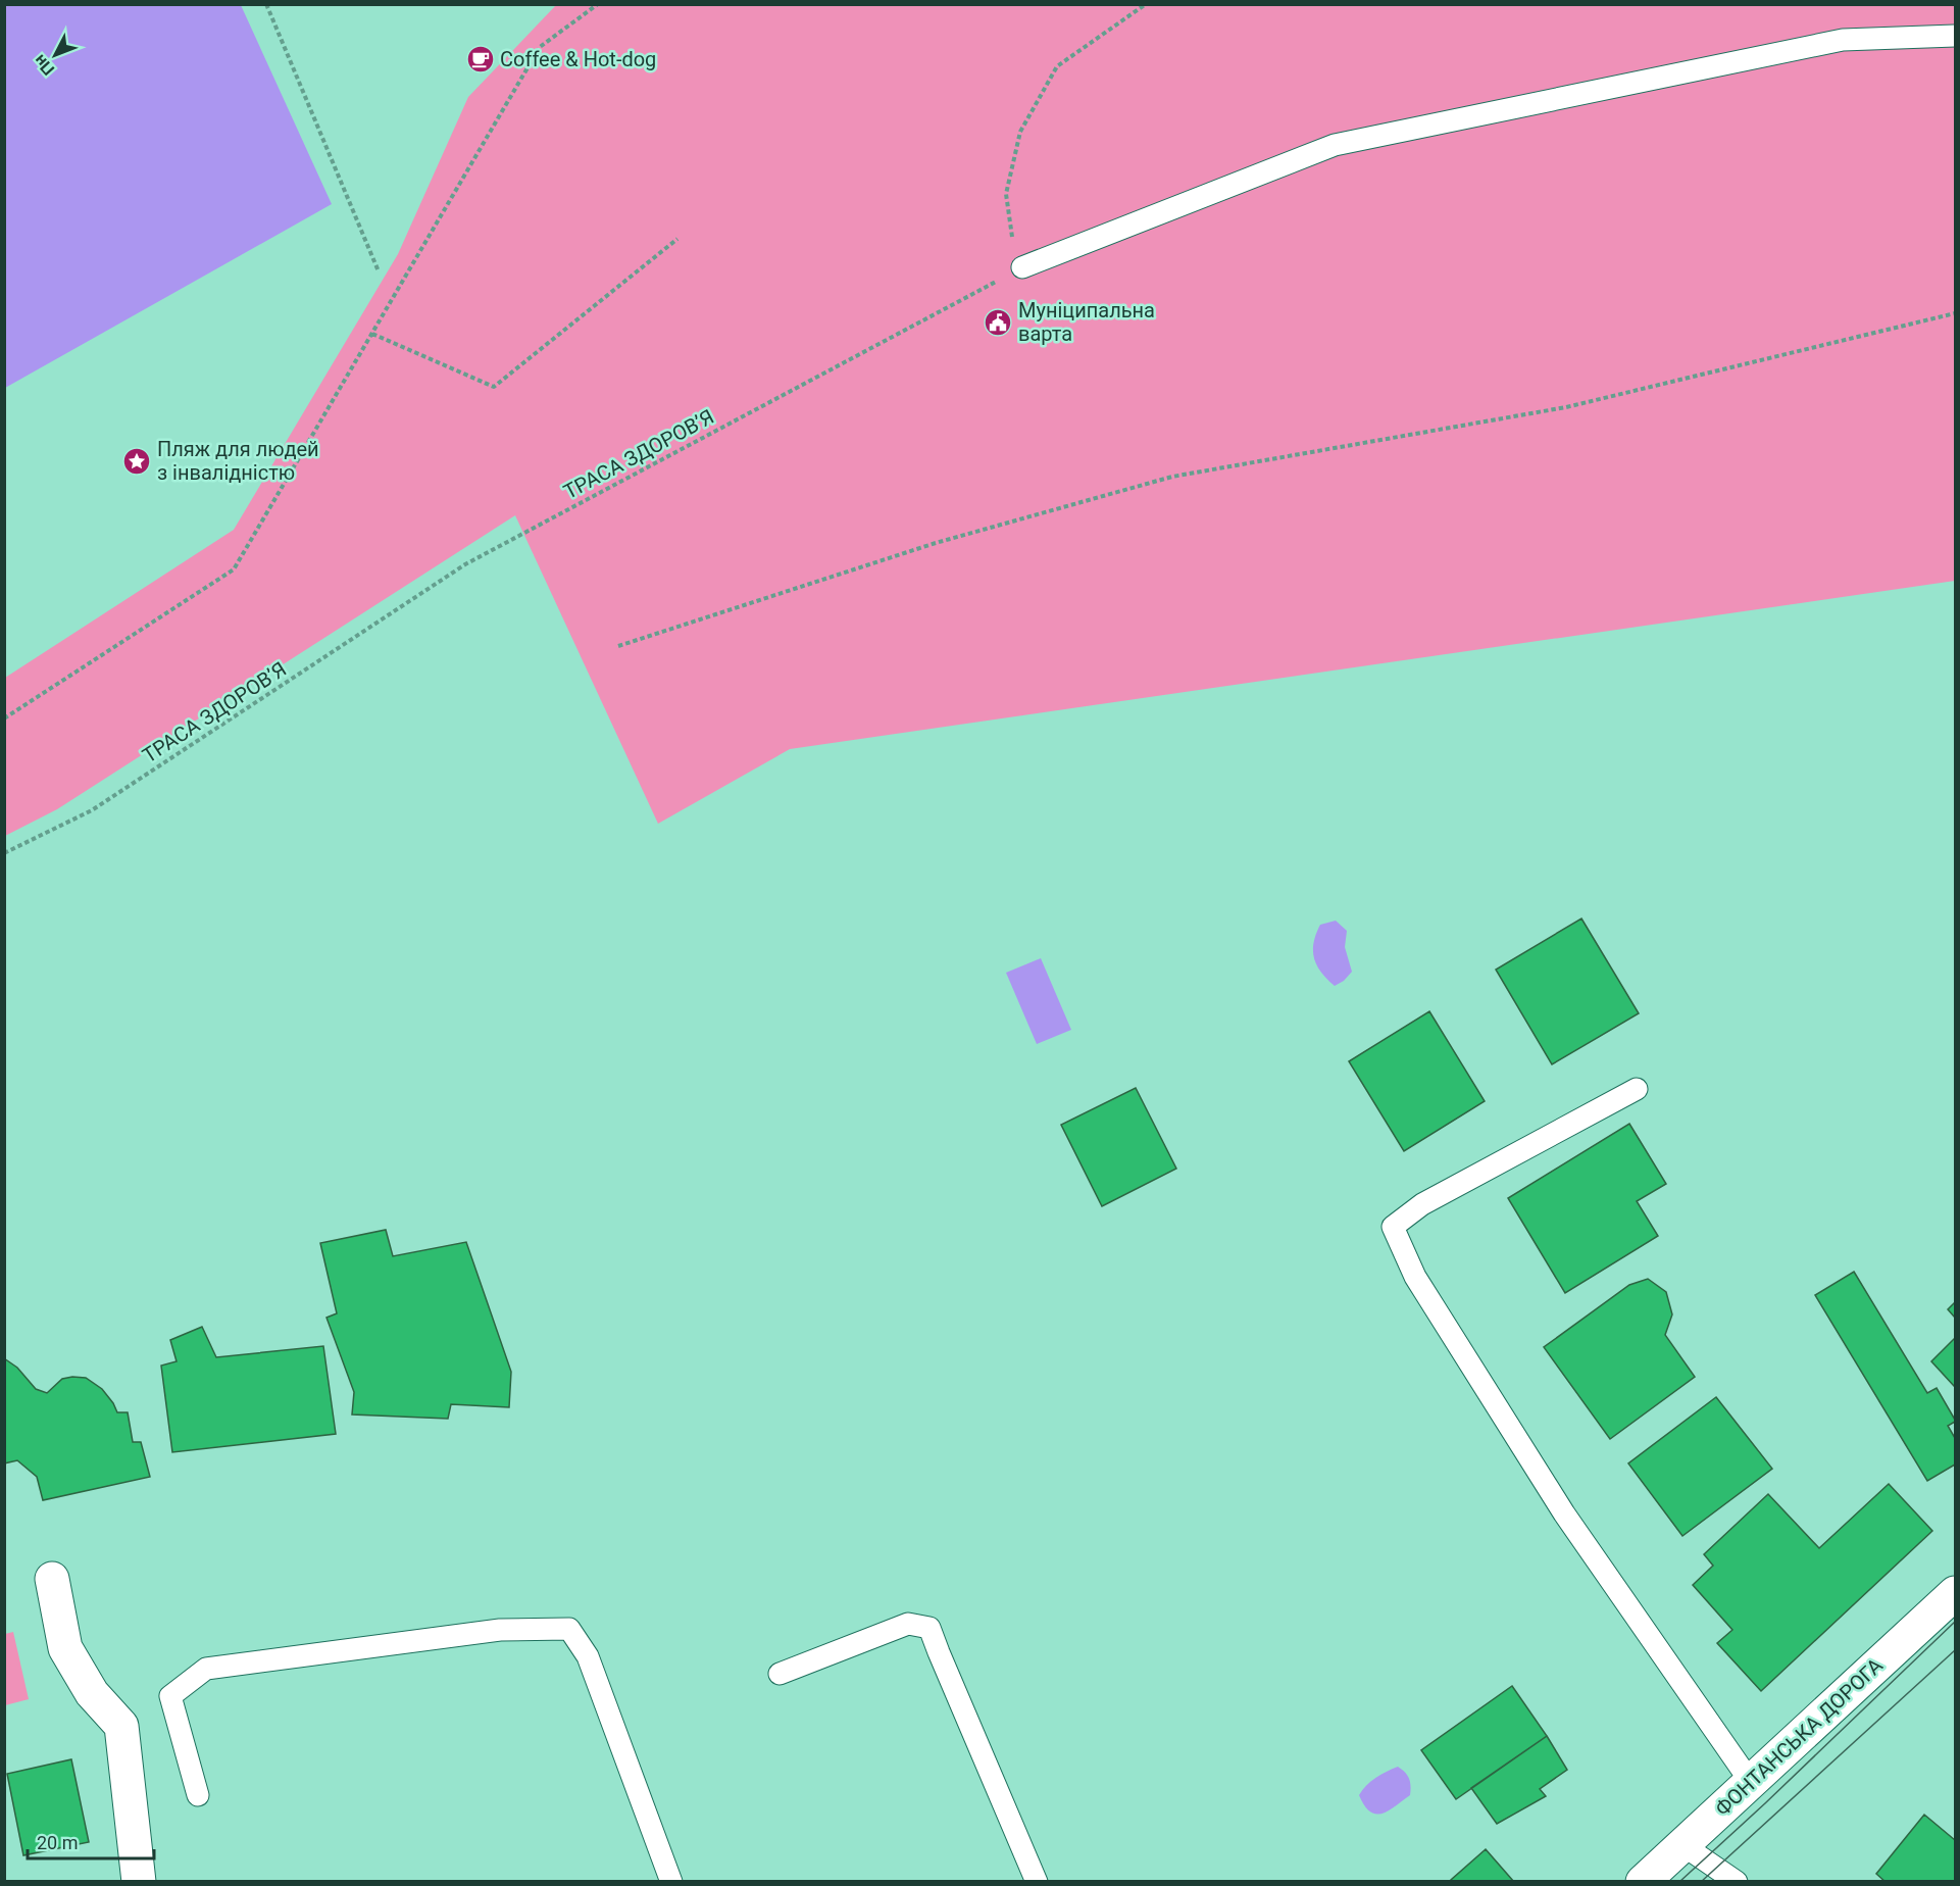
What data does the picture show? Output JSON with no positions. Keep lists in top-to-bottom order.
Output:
{
  "streets": {
    "main road": ["ФОНТАНСЬКА ДОРОГА"],
    "path": ["ТРАСА ЗДОРОВ’Я"]
  },
  "places": {
    "cafe": ["Coffee & Hot-dog"],
    "public building": ["Муніципальна варта"],
    "place": ["Пляж для людей з інвалідністю"]
  },
  "scale_bar": "20 m",
  "north": "bottom left"
}
